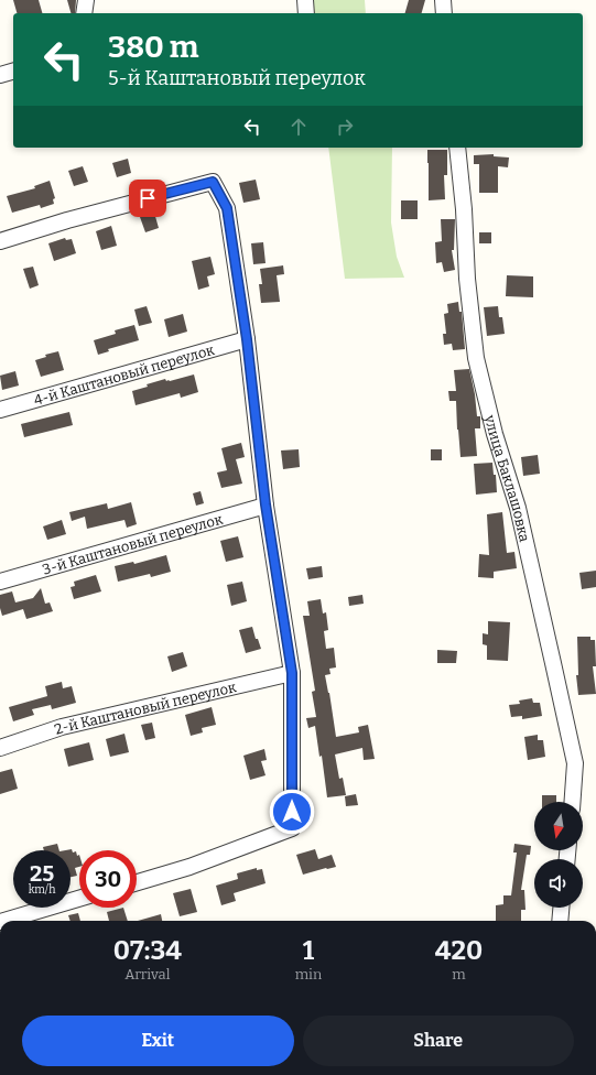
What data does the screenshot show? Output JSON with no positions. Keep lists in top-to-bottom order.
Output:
{
  "streets": {
    "street": [
      "4-й Каштановый переулок",
      "улица Баклашовка",
      "3-й Каштановый переулок",
      "2-й Каштановый переулок"
    ]
  },
  "north": "bottom",
  "page": {
    "turn": ["380 m", "5-й Каштановый переулок"],
    "speed": "25 km/h",
    "limit": "30",
    "eta": [
      "07:34",
      "Arrival",
      "1",
      "min",
      "420",
      "m"
    ],
    "buttons": ["Exit", "Share"]
  }
}
